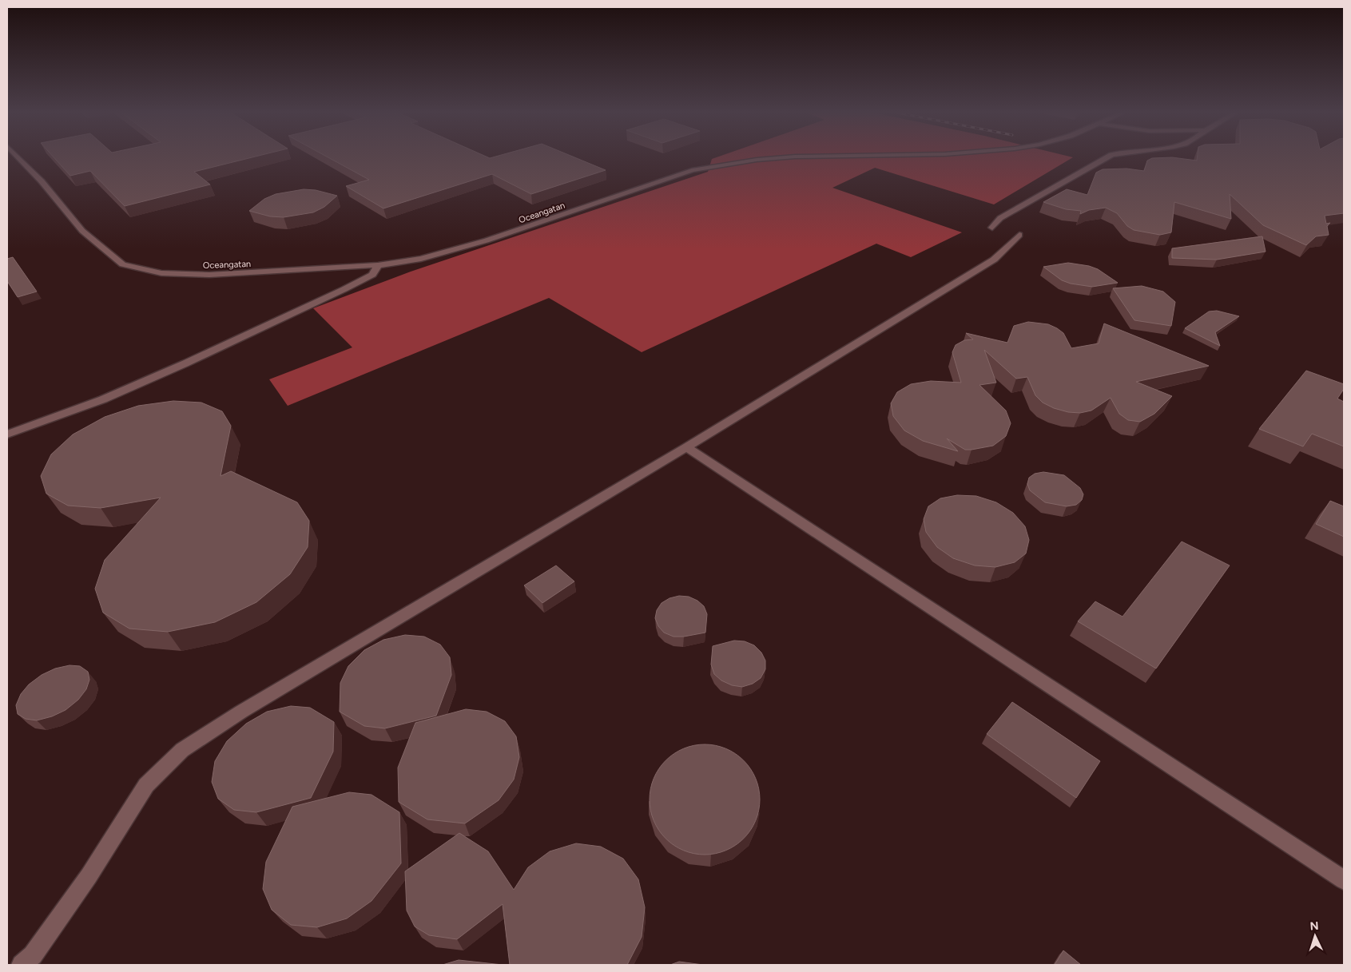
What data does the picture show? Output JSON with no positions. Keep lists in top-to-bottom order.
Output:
{
  "streets": {
    "street": ["Oceangatan"]
  },
  "north": "top"
}
